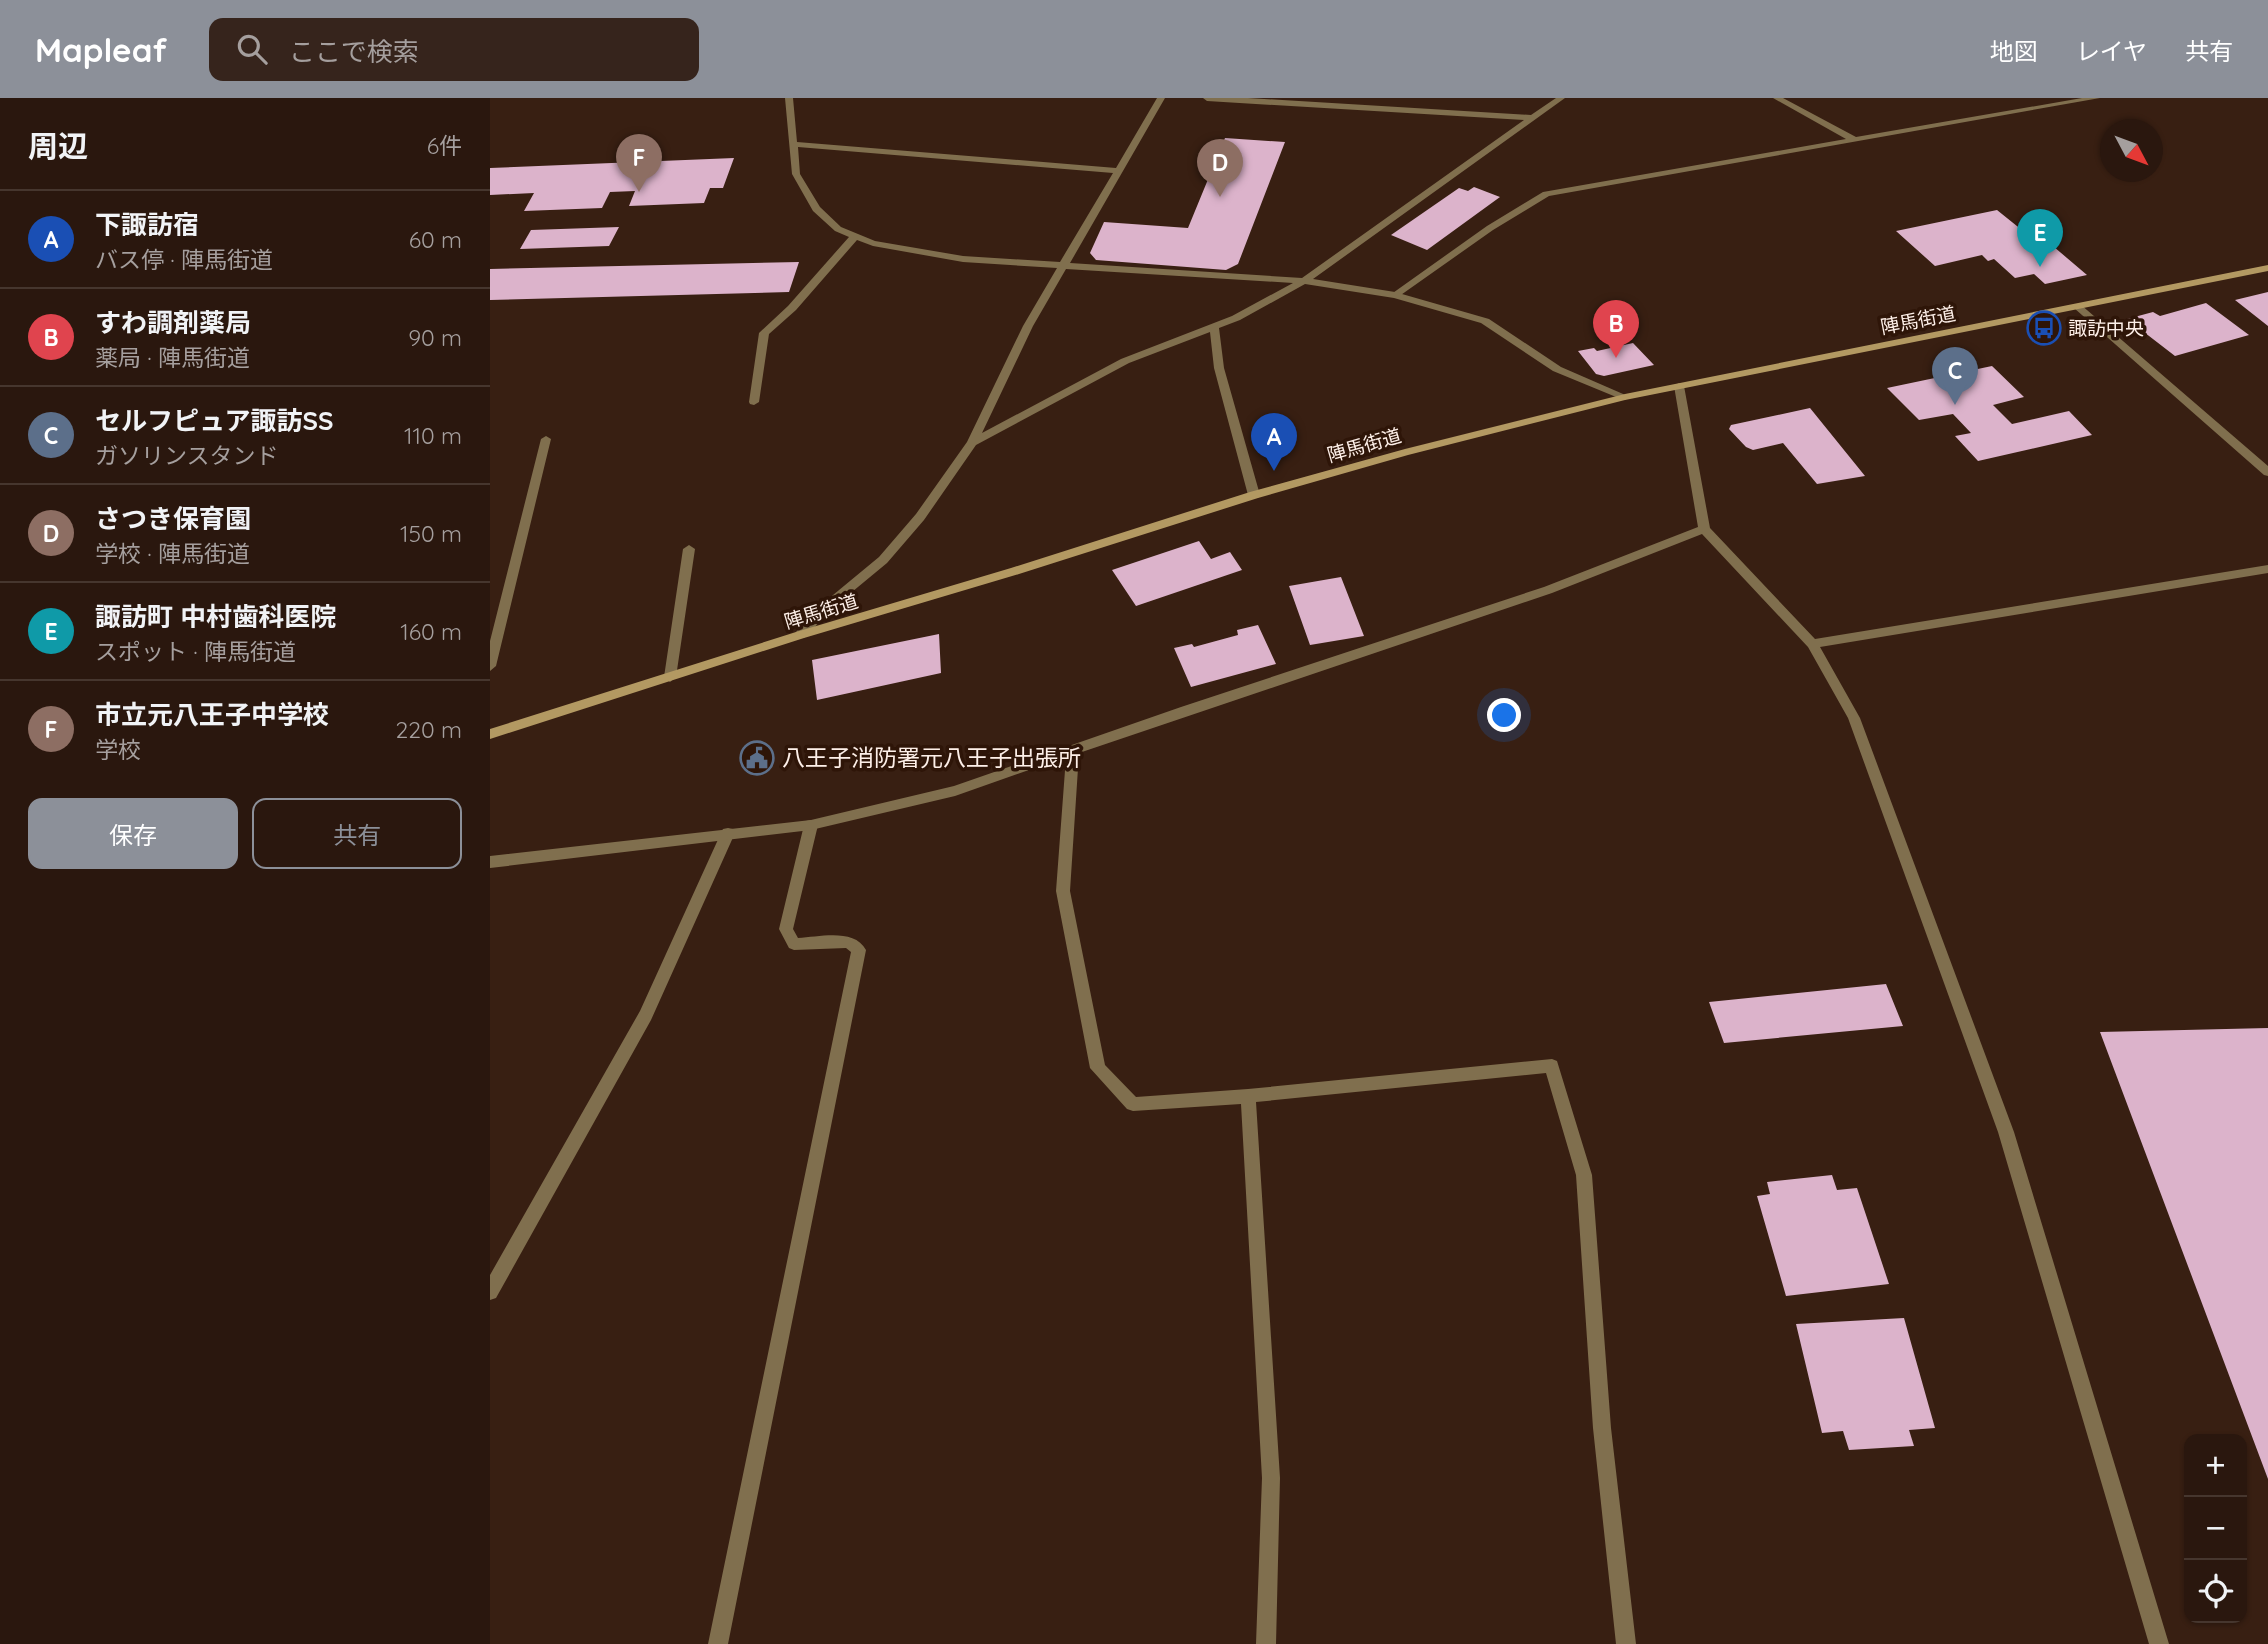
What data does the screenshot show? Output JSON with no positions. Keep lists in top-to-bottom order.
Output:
{
  "streets": {
    "main road": ["陣馬街道"]
  },
  "places": {
    "bus stop": ["諏訪中央"],
    "public building": ["八王子消防署元八王子出張所"]
  },
  "north": "bottom right",
  "page": {
    "header": "Mapleaf",
    "search": "ここで検索",
    "nav": ["地図", "レイヤ", "共有"],
    "heading": ["周辺", "6件"],
    "pins": [
      "F",
      "D",
      "E",
      "B",
      "C",
      "A"
    ],
    "list": [
      {
        "mark": "A",
        "name": "下諏訪宿",
        "note": "バス停 · 陣馬街道",
        "value": "60 m"
      },
      {
        "mark": "B",
        "name": "すわ調剤薬局",
        "note": "薬局 · 陣馬街道",
        "value": "90 m"
      },
      {
        "mark": "C",
        "name": "セルフピュア諏訪SS",
        "note": "ガソリンスタンド",
        "value": "110 m"
      },
      {
        "mark": "D",
        "name": "さつき保育園",
        "note": "学校 · 陣馬街道",
        "value": "150 m"
      },
      {
        "mark": "E",
        "name": "諏訪町 中村歯科医院",
        "note": "スポット · 陣馬街道",
        "value": "160 m"
      },
      {
        "mark": "F",
        "name": "市立元八王子中学校",
        "note": "学校",
        "value": "220 m"
      }
    ],
    "buttons": ["保存", "共有"],
    "map_buttons": ["+", "−"]
  }
}
